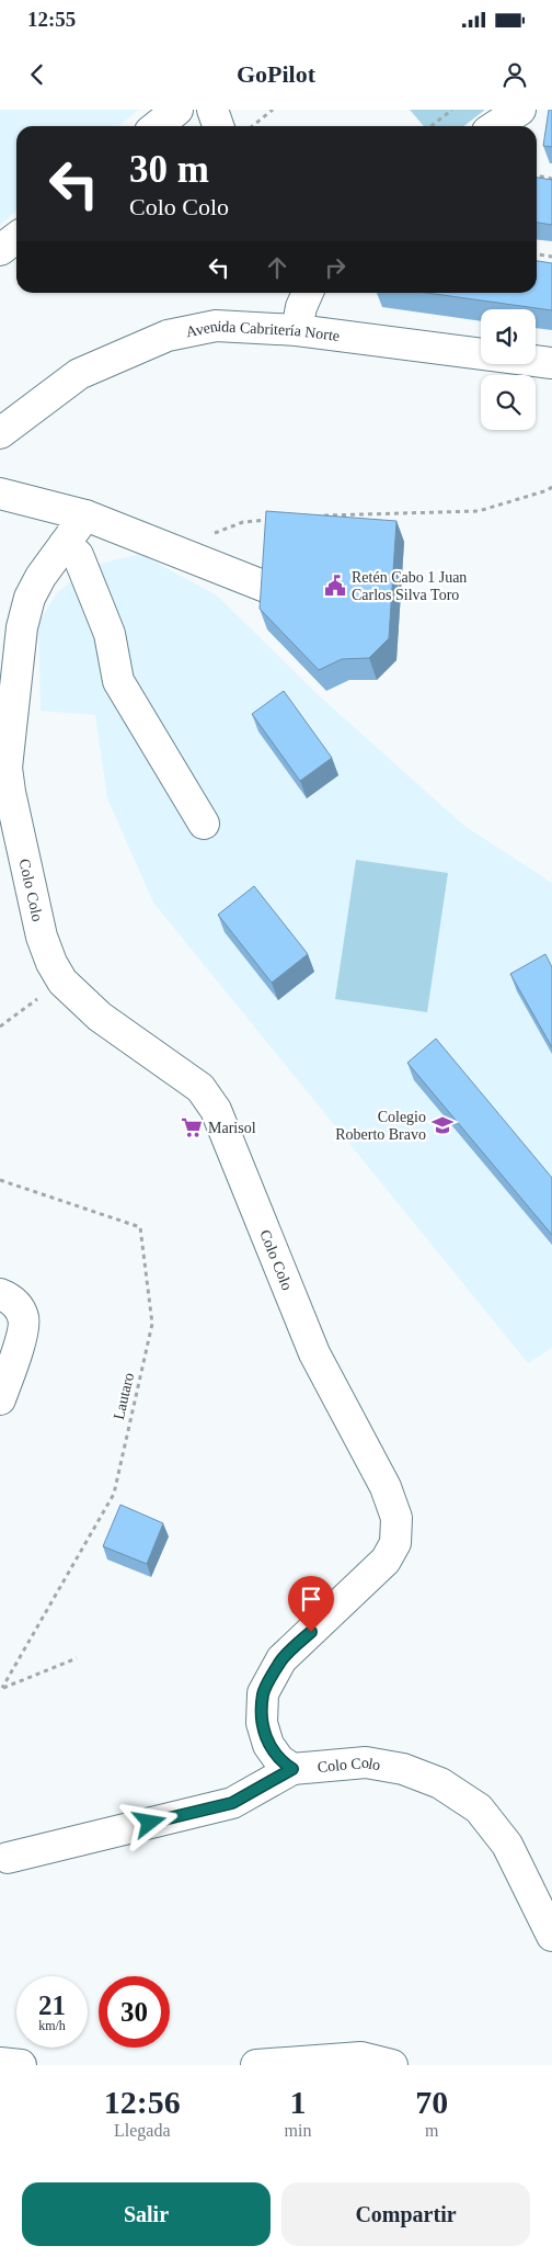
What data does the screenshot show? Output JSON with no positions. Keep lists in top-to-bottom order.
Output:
{
  "streets": {
    "street": ["Avenida Cabritería Norte", "Colo Colo"],
    "path": ["Lautaro"]
  },
  "places": {
    "public building": ["Retén Cabo 1 Juan Carlos Silva Toro"],
    "school or university": ["Colegio Roberto Bravo"],
    "supermarket": ["Marisol"]
  },
  "page": {
    "status": "12:55",
    "header": "GoPilot",
    "turn": ["30 m", "Colo Colo"],
    "speed": "21 km/h",
    "limit": "30",
    "eta": [
      "12:56",
      "Llegada",
      "1",
      "min",
      "70",
      "m"
    ],
    "buttons": ["Salir", "Compartir"]
  }
}
